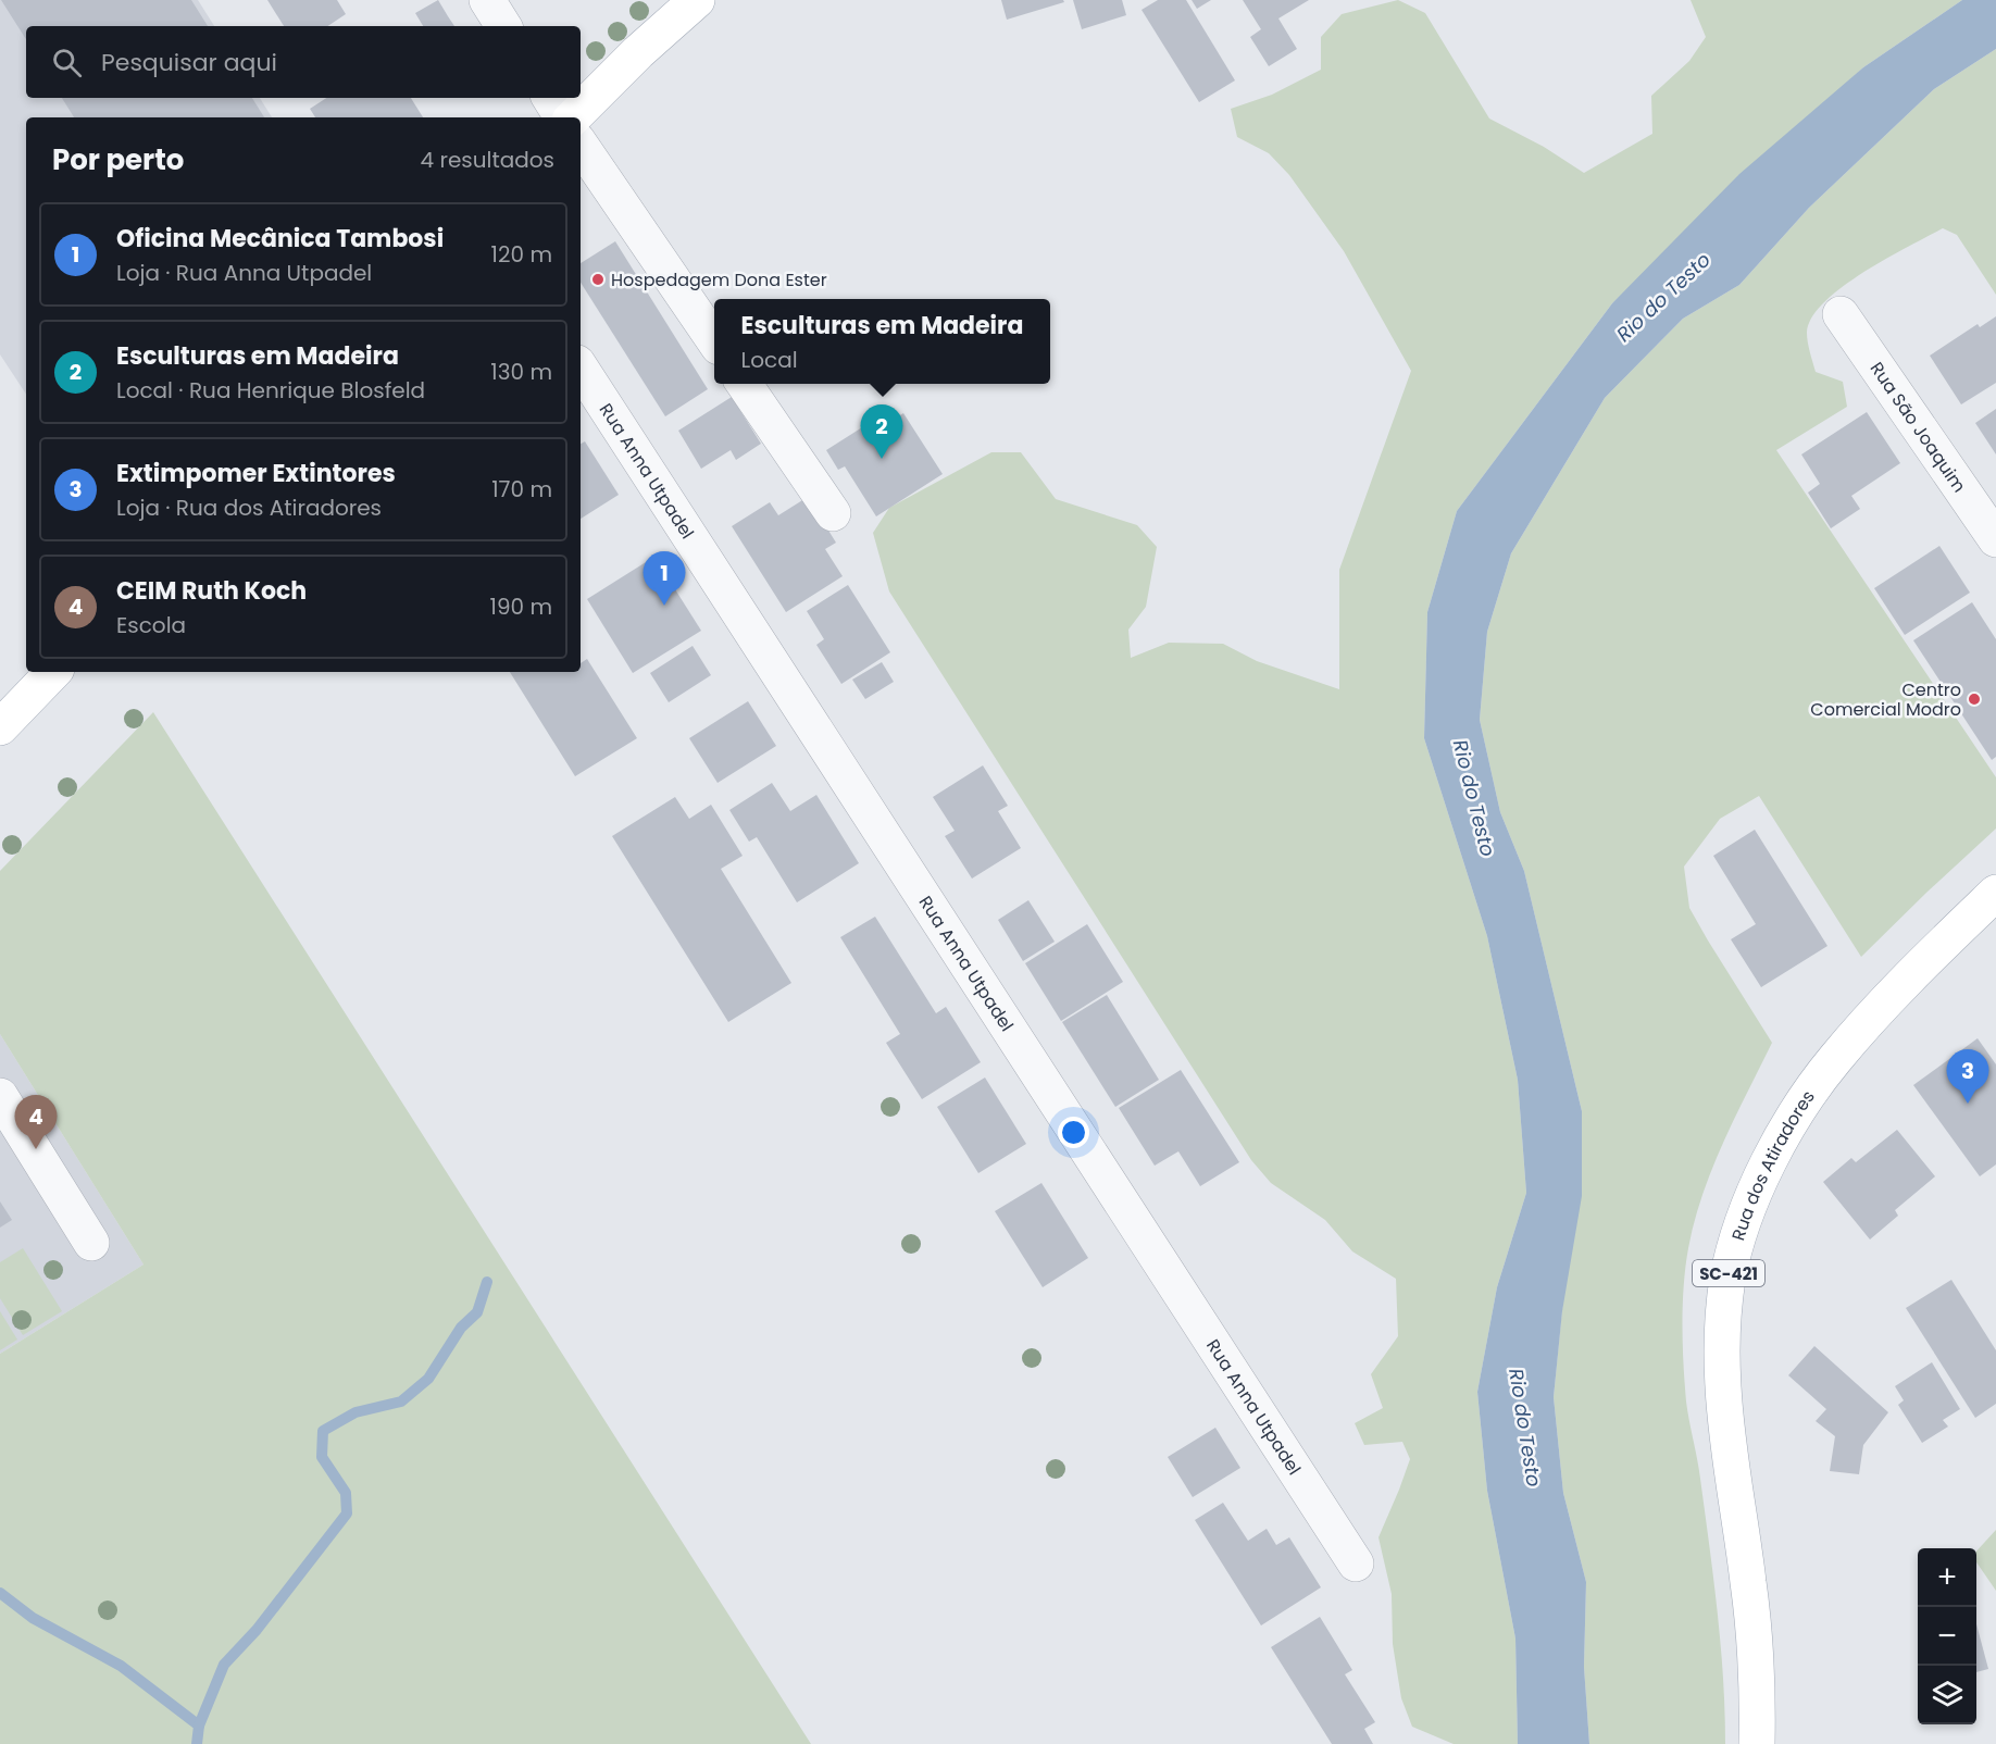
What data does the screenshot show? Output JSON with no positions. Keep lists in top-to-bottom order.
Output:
{
  "streets": {
    "main road": ["Rua dos Atiradores", "SC-421"],
    "street": ["Rua São Joaquim", "Rua Anna Utpadel"]
  },
  "water": ["Rio do Testo"],
  "places": ["Hospedagem Dona Ester", "Centro Comercial Modro"],
  "page": {
    "search": "Pesquisar aqui",
    "heading": ["Por perto", "4 resultados"],
    "list": [
      {
        "mark": "1",
        "name": "Oficina Mecânica Tambosi",
        "note": "Loja · Rua Anna Utpadel",
        "value": "120 m"
      },
      {
        "mark": "2",
        "name": "Esculturas em Madeira",
        "note": "Local · Rua Henrique Blosfeld",
        "value": "130 m"
      },
      {
        "mark": "3",
        "name": "Extimpomer Extintores",
        "note": "Loja · Rua dos Atiradores",
        "value": "170 m"
      },
      {
        "mark": "4",
        "name": "CEIM Ruth Koch",
        "note": "Escola",
        "value": "190 m"
      }
    ],
    "popup": ["Esculturas em Madeira", "Local"],
    "pins": [
      "2",
      "1",
      "3",
      "4"
    ],
    "map_buttons": ["+", "−"]
  }
}
